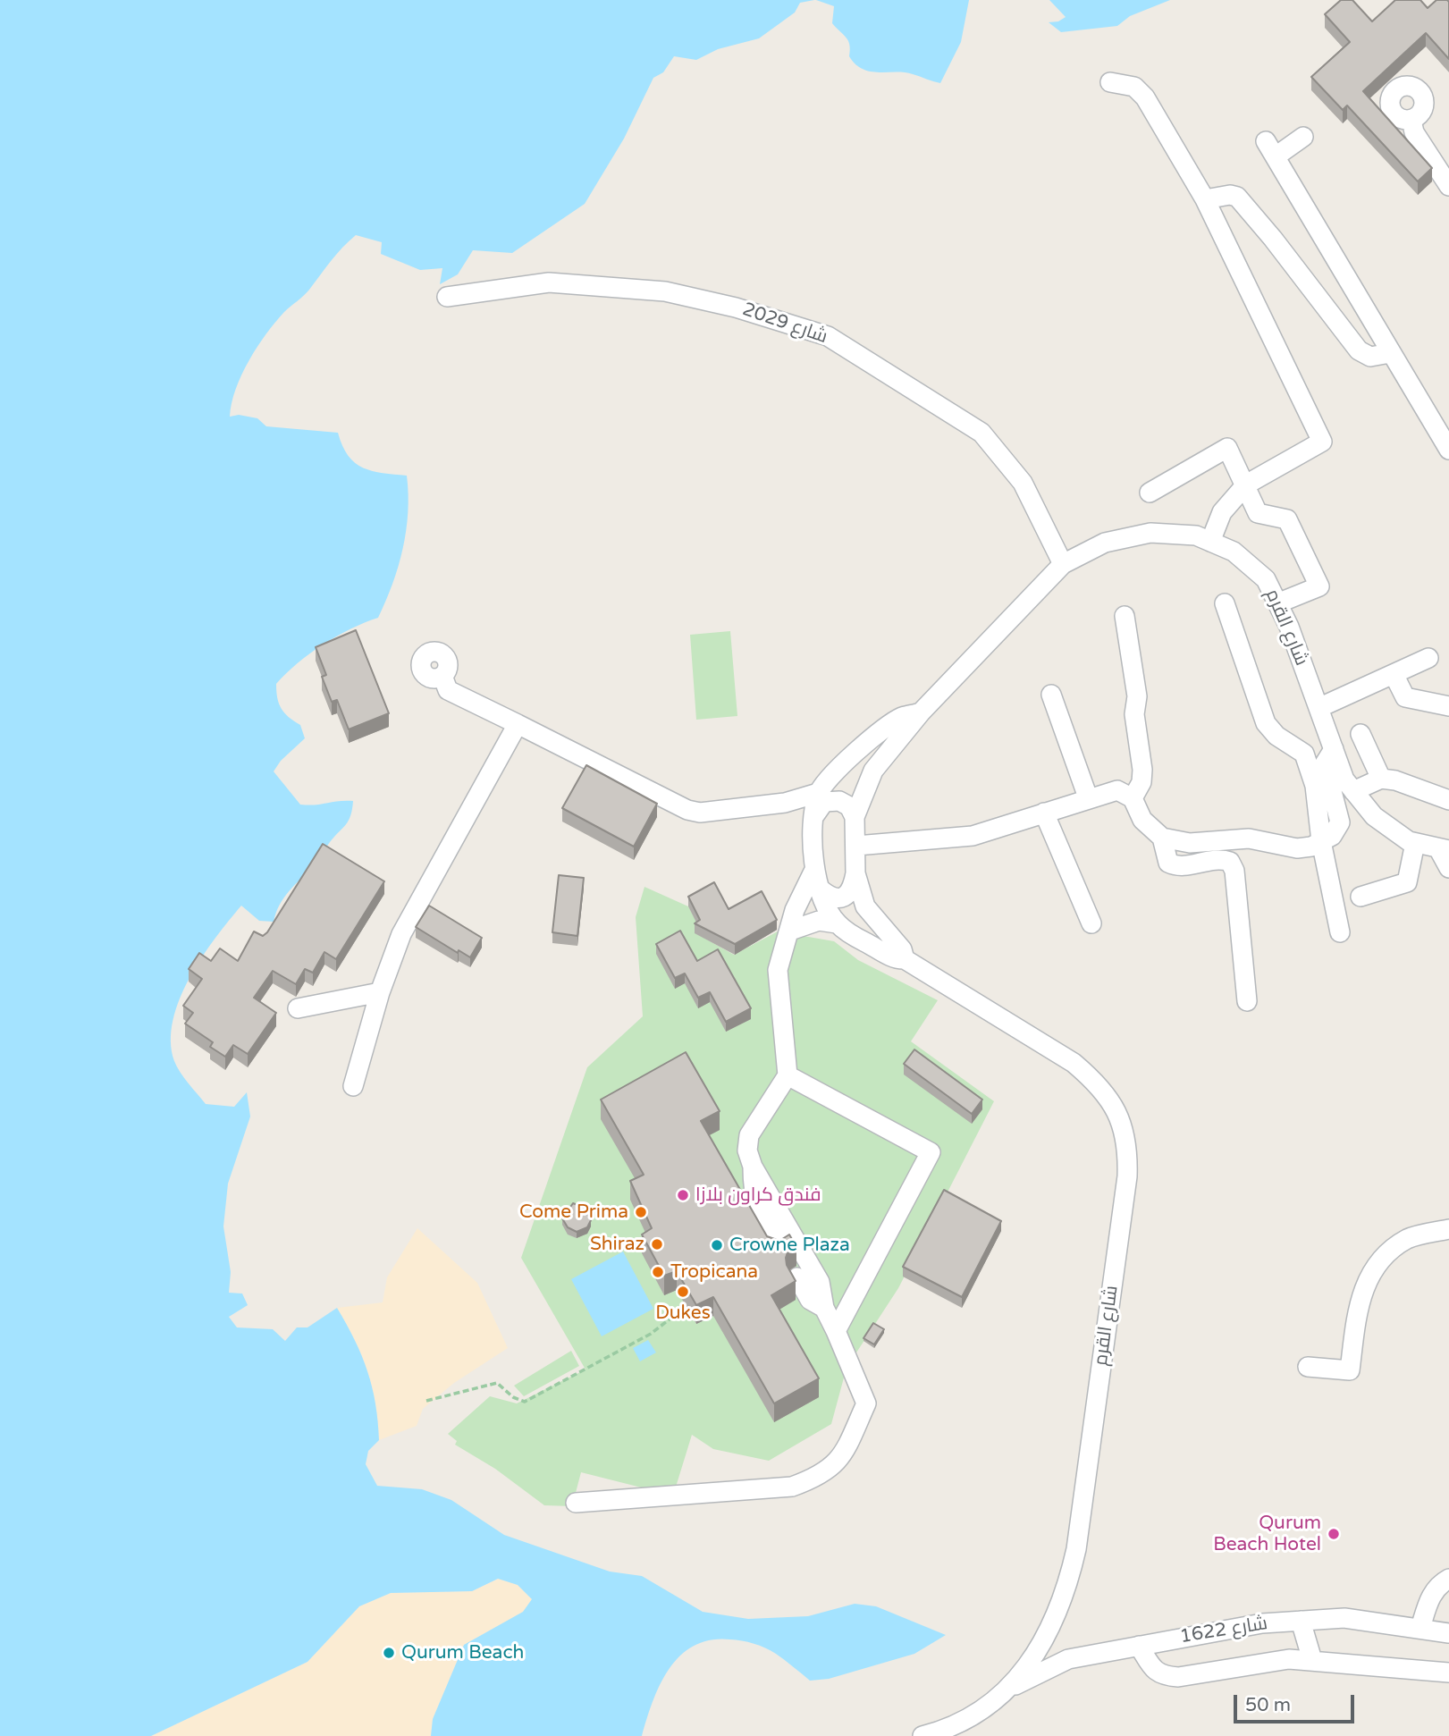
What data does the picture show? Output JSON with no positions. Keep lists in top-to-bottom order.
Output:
{
  "streets": {
    "street": ["2029 شارع", "شارع القرم", "1622 شارع"]
  },
  "crossings": [
    ["2029 شارع", "شارع القرم"],
    ["شارع القرم", "1622 شارع"]
  ],
  "places": [
    "فندق كراون بلازا",
    "Come Prima",
    "Shiraz",
    "Crowne Plaza",
    "Tropicana",
    "Dukes",
    "Qurum Beach Hotel",
    "Qurum Beach"
  ],
  "scale_bar": "50 m"
}
